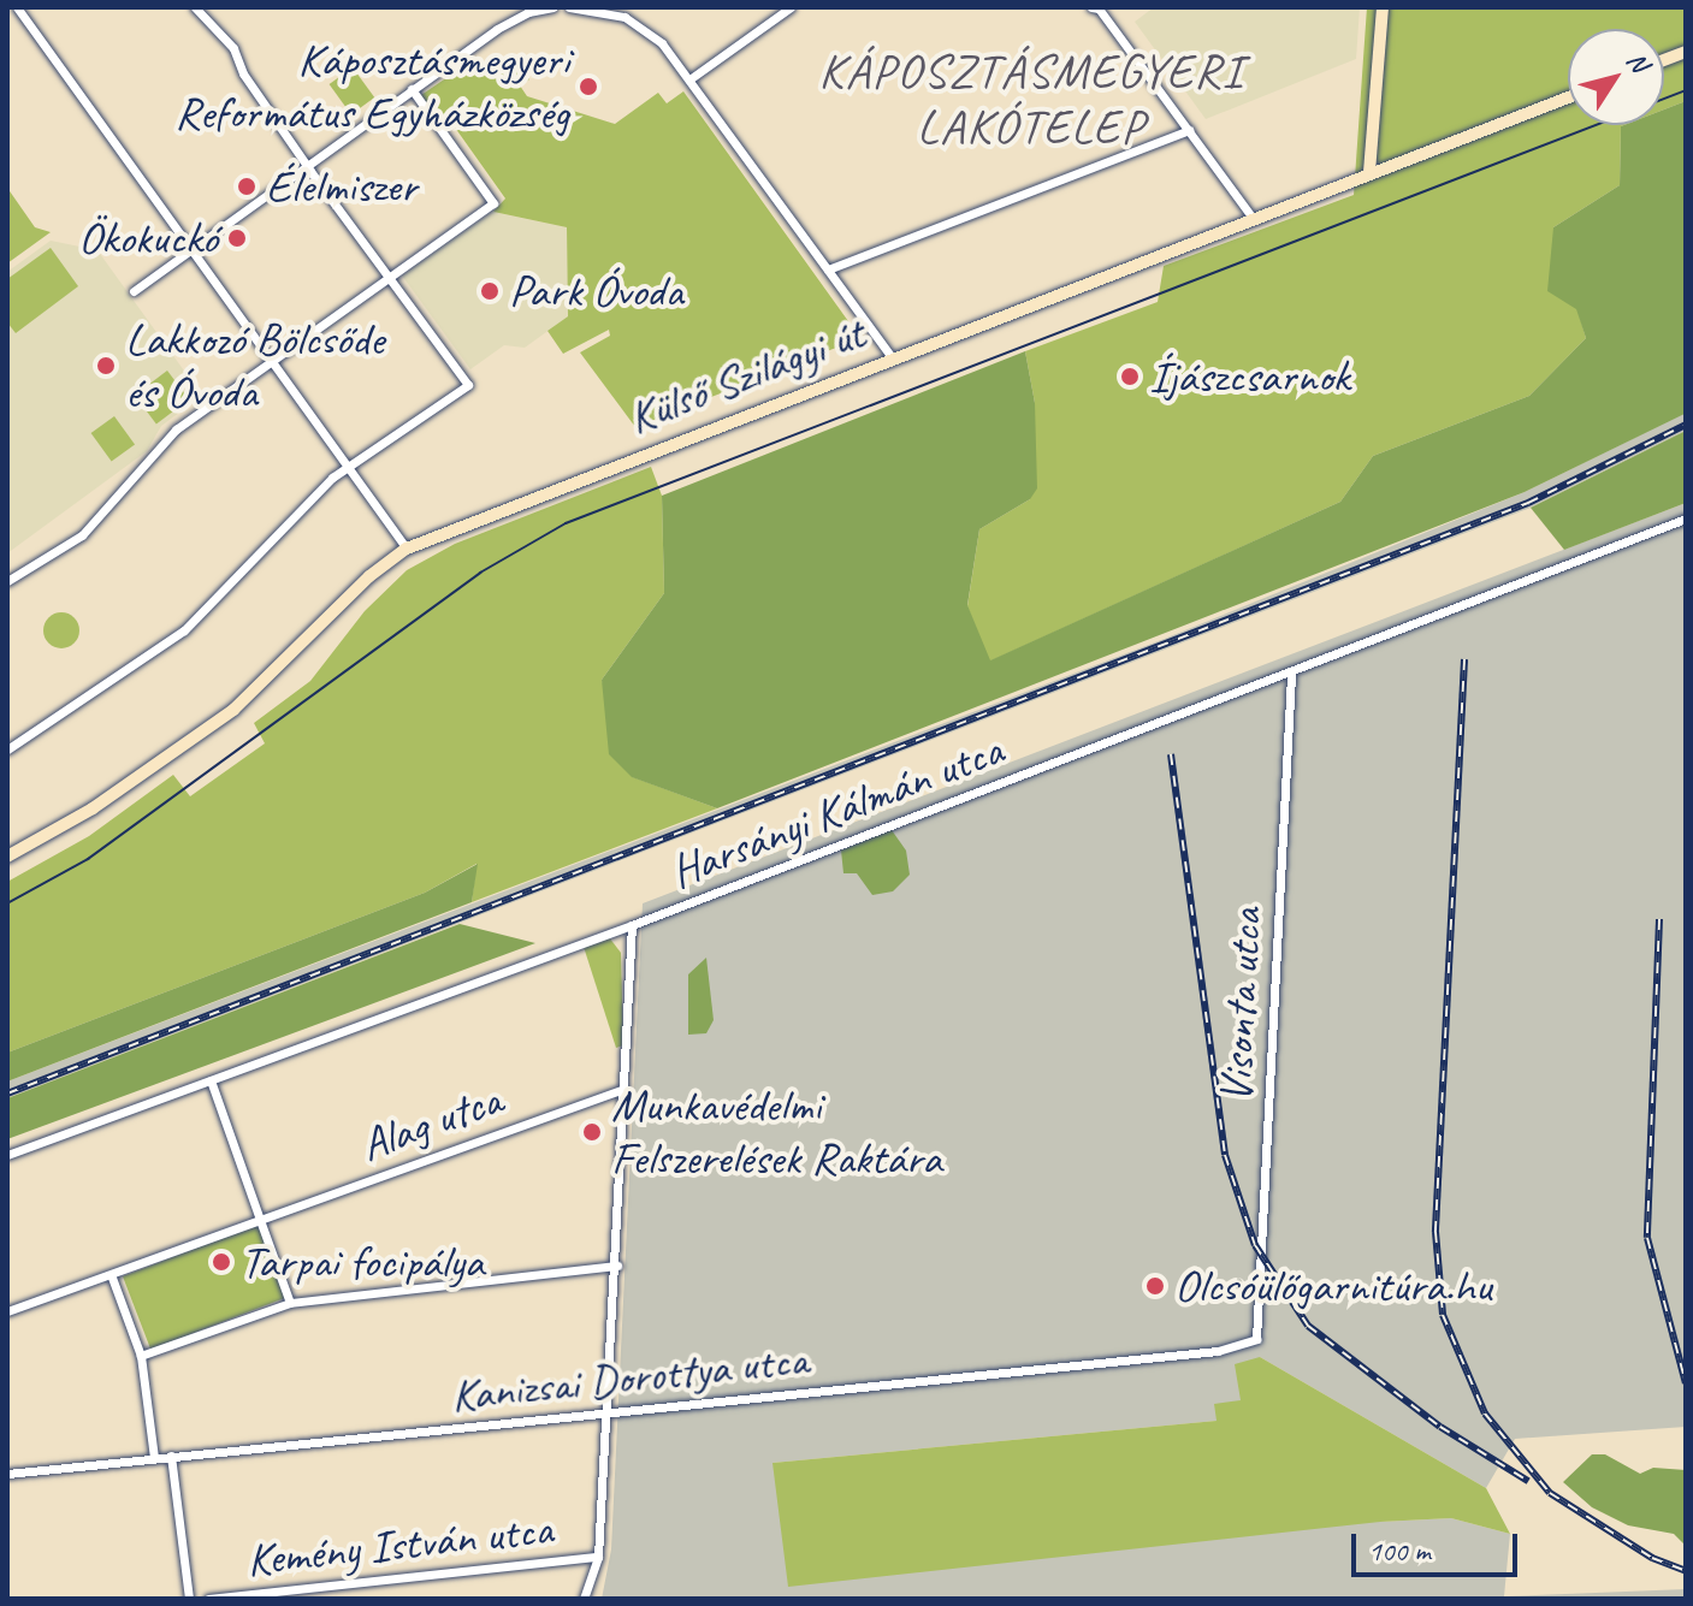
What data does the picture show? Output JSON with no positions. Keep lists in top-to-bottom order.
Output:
{
  "streets": {
    "street": [
      "Külső Szilágyi út",
      "Harsányi Kálmán utca",
      "Visonta utca",
      "Alag utca",
      "Kanizsai Dorottya utca",
      "Kemény István utca"
    ]
  },
  "crossings": [
    ["Harsányi Kálmán utca", "Visonta utca"],
    ["Visonta utca", "Kanizsai Dorottya utca"]
  ],
  "districts": ["KÁPOSZTÁSMEGYERI LAKÓTELEP"],
  "places": [
    "Káposztásmegyeri Református Egyházközség",
    "Élelmiszer",
    "Ökokuckó",
    "Park Óvoda",
    "Lakkozó Bölcsőde és Óvoda",
    "Íjászcsarnok",
    "Munkavédelmi Felszerelések Raktára",
    "Tarpai focipálya",
    "Olcsóülőgarnitúra.hu"
  ],
  "scale_bar": "100 m",
  "north": "top right"
}
